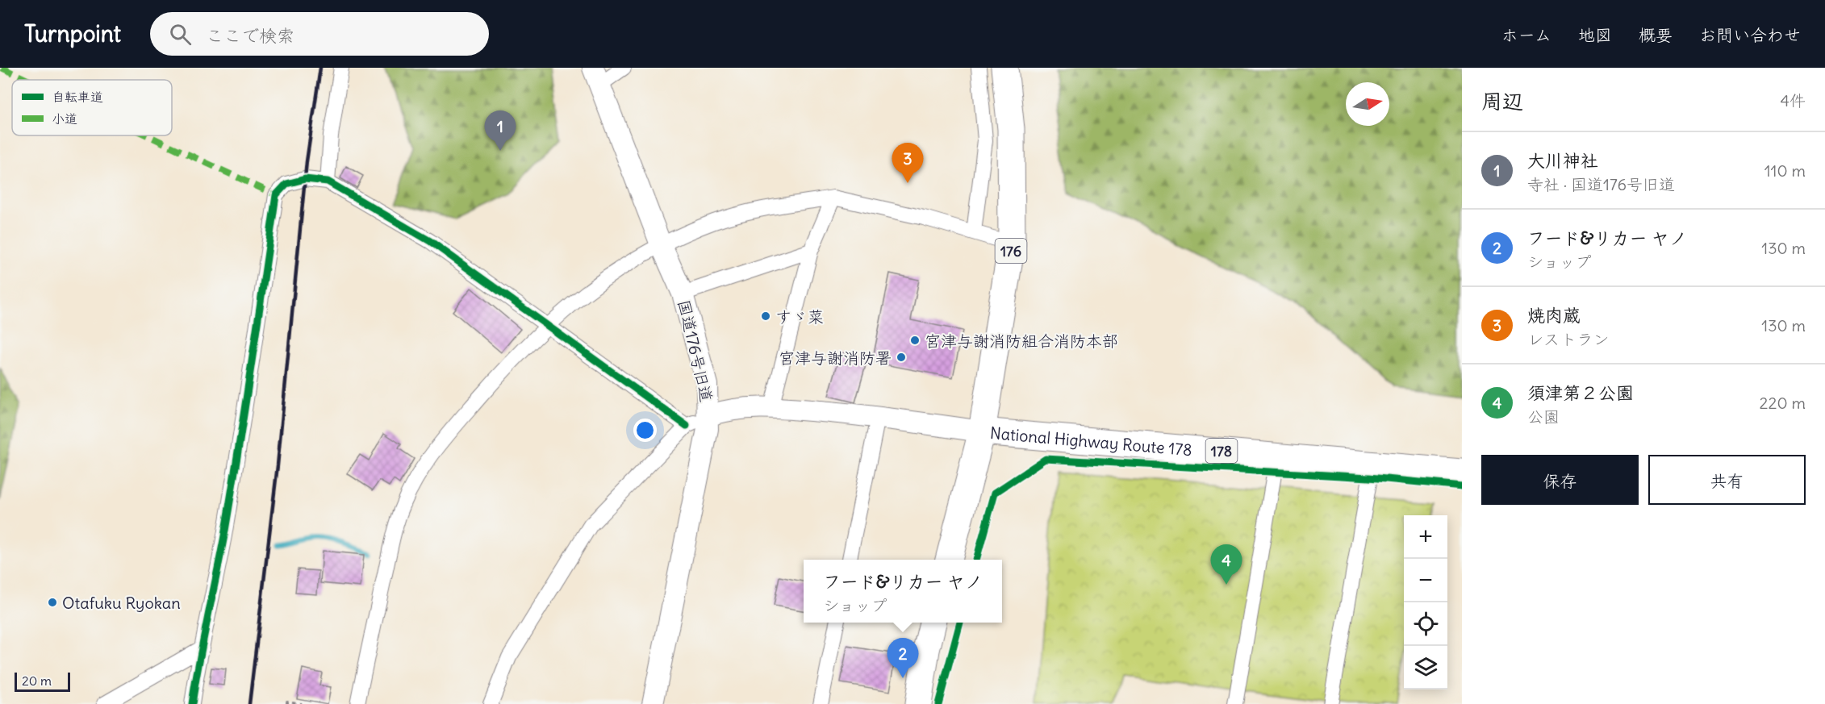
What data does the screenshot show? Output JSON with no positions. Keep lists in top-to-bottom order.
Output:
{
  "streets": {
    "highway": ["176", "National Highway Route 178", "178"],
    "street": ["国道176号旧道"]
  },
  "crossings": [
    ["176", "National Highway Route 178"]
  ],
  "places": [
    "すゞ菜",
    "宮津与謝消防組合消防本部",
    "宮津与謝消防署",
    "Otafuku Ryokan"
  ],
  "legend": ["自転車道", "小道"],
  "scale_bar": "20 m",
  "north": "right",
  "page": {
    "header": "Turnpoint",
    "search": "ここで検索",
    "nav": [
      "ホーム",
      "地図",
      "概要",
      "お問い合わせ"
    ],
    "heading": ["周辺", "4件"],
    "pins": [
      "1",
      "3",
      "4",
      "2"
    ],
    "list": [
      {
        "mark": "1",
        "name": "大川神社",
        "note": "寺社 · 国道176号旧道",
        "value": "110 m"
      },
      {
        "mark": "2",
        "name": "フード&リカー ヤノ",
        "note": "ショップ",
        "value": "130 m"
      },
      {
        "mark": "3",
        "name": "焼肉蔵",
        "note": "レストラン",
        "value": "130 m"
      },
      {
        "mark": "4",
        "name": "須津第２公園",
        "note": "公園",
        "value": "220 m"
      }
    ],
    "buttons": ["保存", "共有"],
    "map_buttons": ["+", "−"],
    "popup": ["フード&リカー ヤノ", "ショップ"],
    "scale": "20 m"
  }
}
